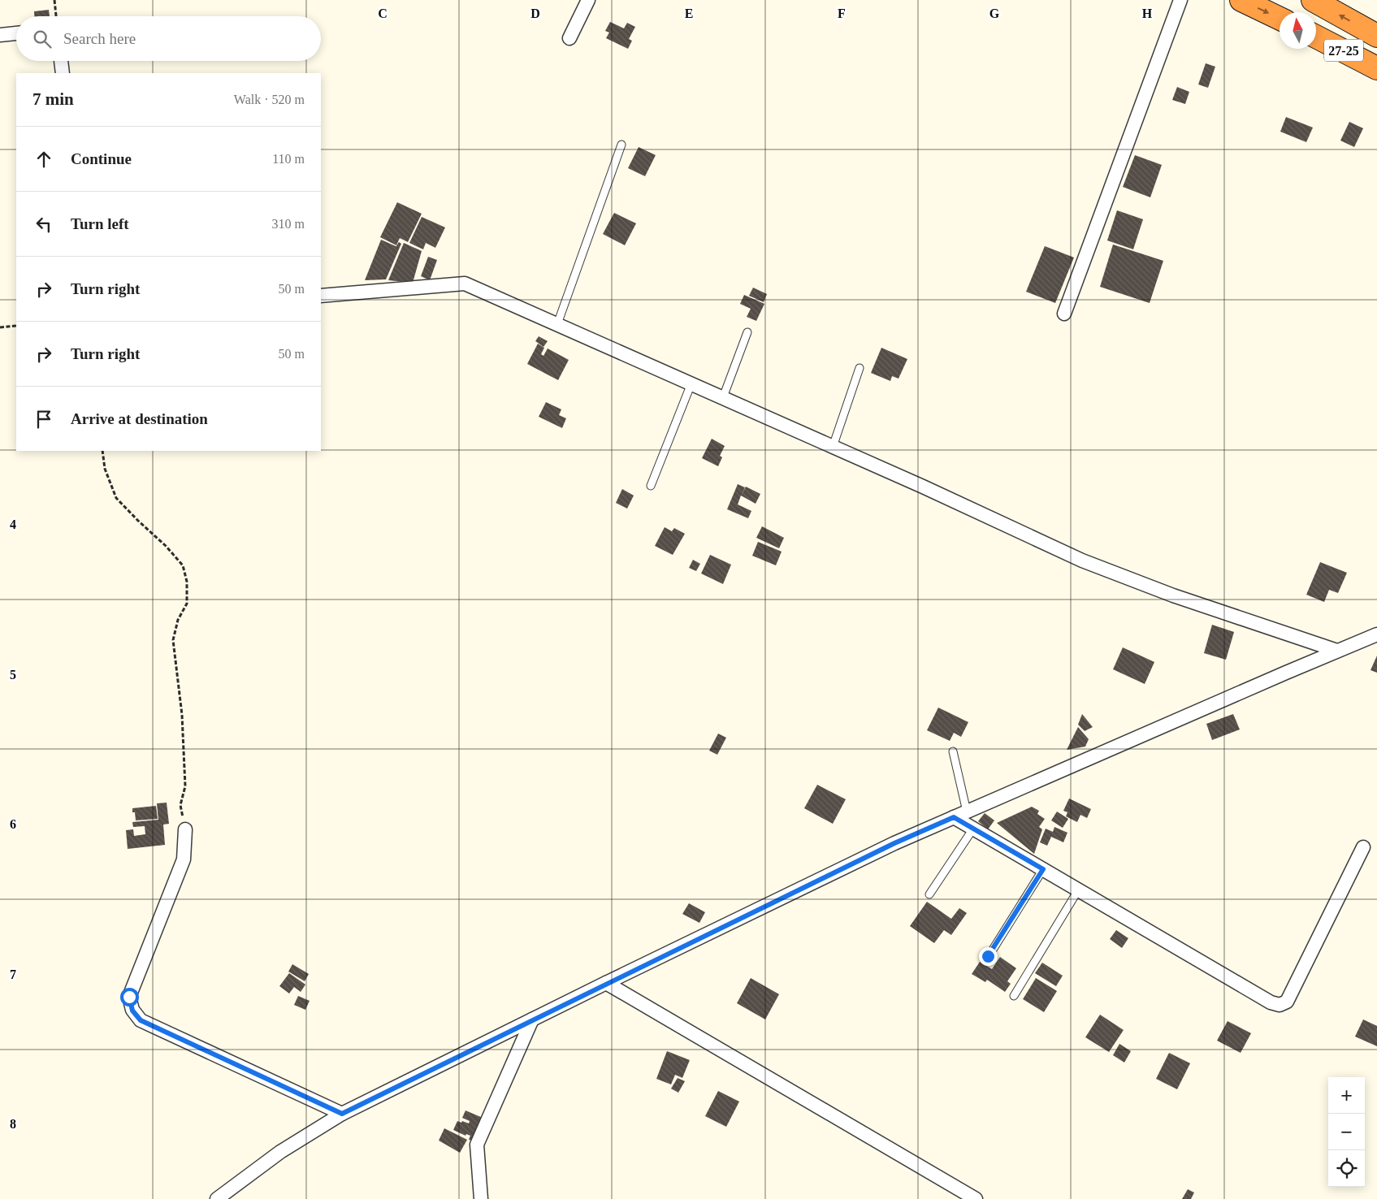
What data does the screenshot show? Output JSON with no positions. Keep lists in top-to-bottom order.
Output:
{
  "streets": {
    "highway": ["27-25"]
  },
  "north": "top",
  "page": {
    "search": "Search here",
    "heading": ["7 min", "Walk · 520 m"],
    "list": [
      ["Continue", "110 m"],
      ["Turn left", "310 m"],
      ["Turn right", "50 m"],
      ["Turn right", "50 m"],
      "Arrive at destination"
    ],
    "map_buttons": ["+", "−"]
  },
  "grid": {
    "columns": [
      "C",
      "D",
      "E",
      "F",
      "G",
      "H"
    ],
    "rows": [
      "4",
      "5",
      "6",
      "7",
      "8"
    ]
  }
}
